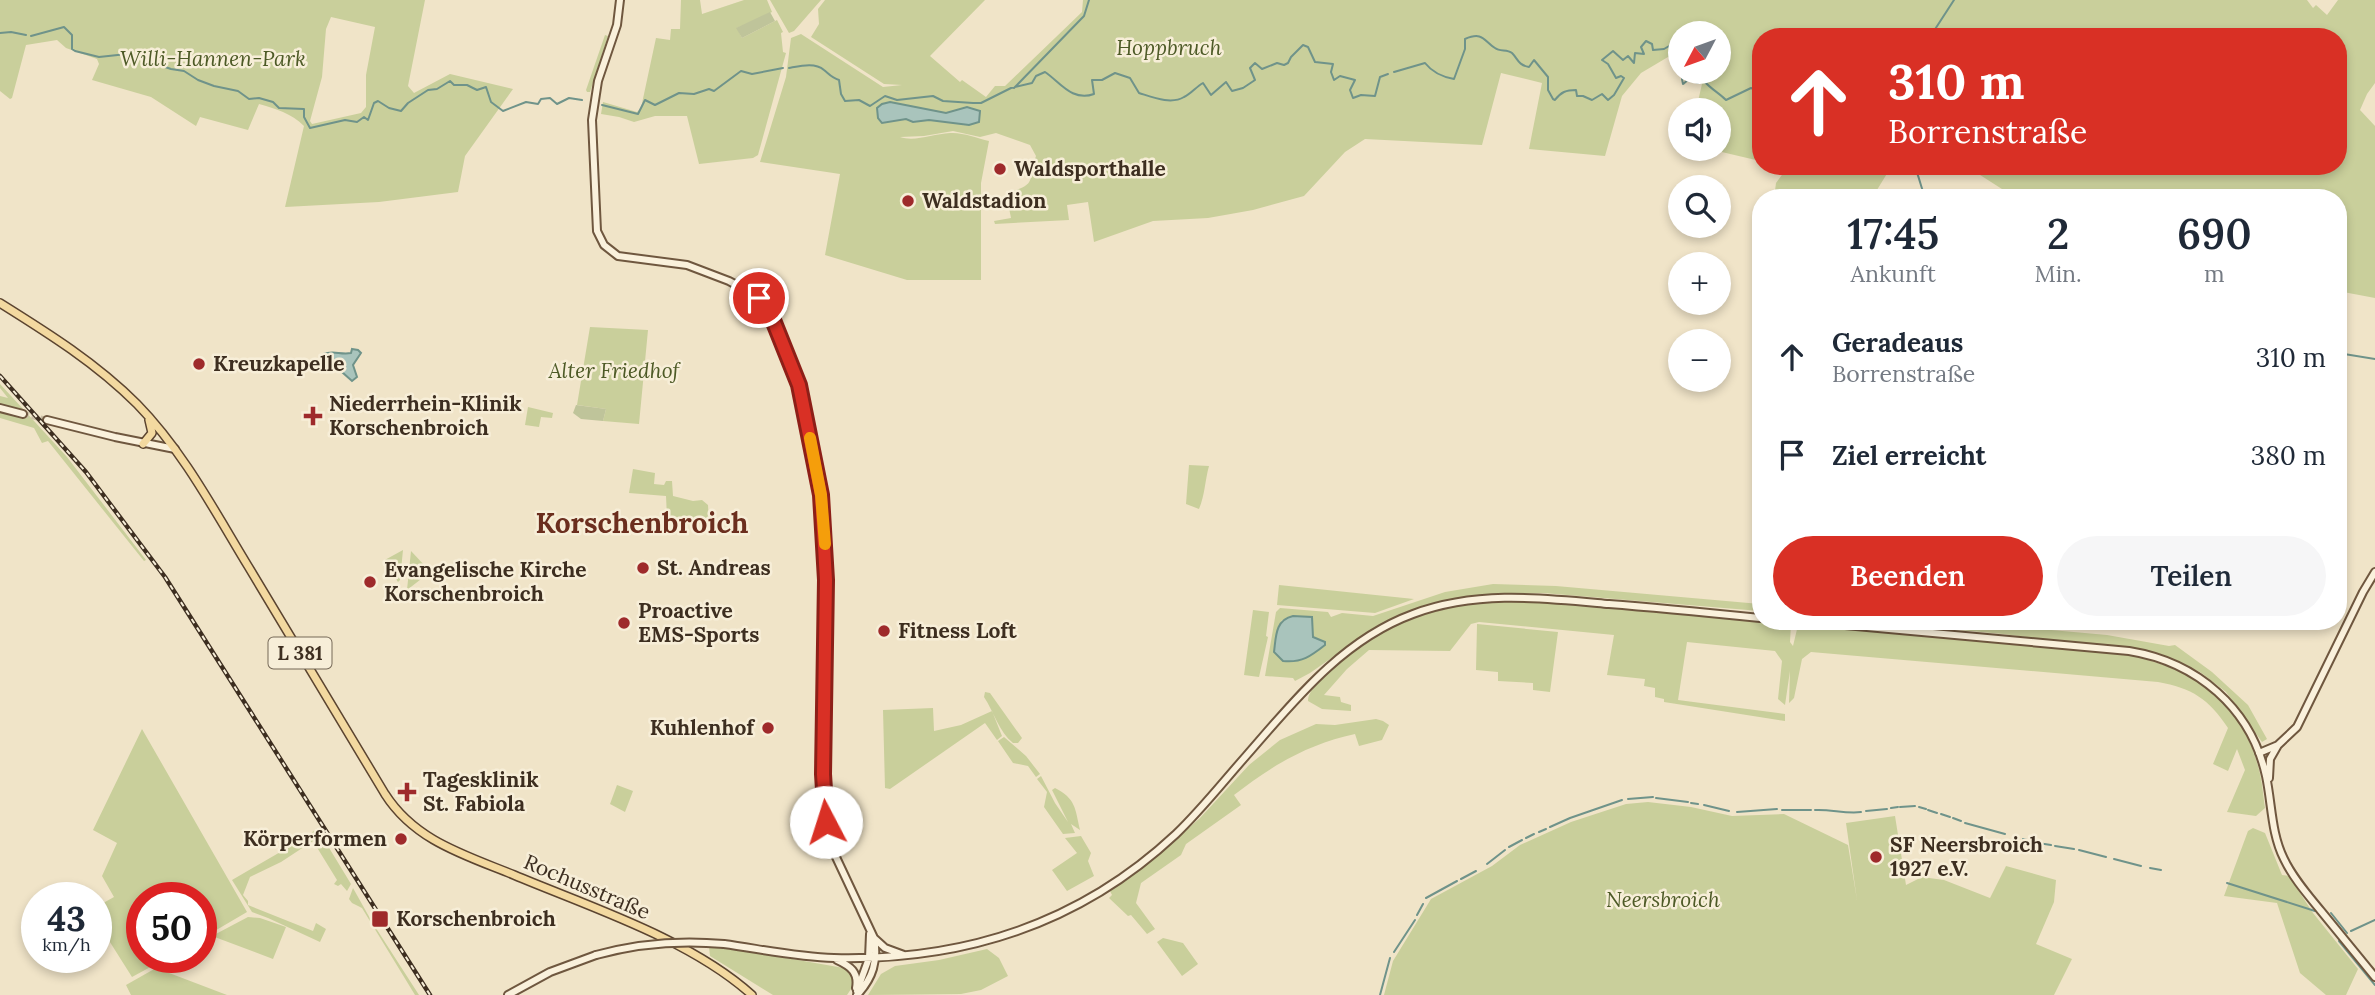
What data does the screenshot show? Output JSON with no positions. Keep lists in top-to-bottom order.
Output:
{
  "streets": {
    "main road": ["L 381", "Rochusstraße"]
  },
  "crossings": [
    ["L 381", "Rochusstraße"]
  ],
  "districts": ["Korschenbroich"],
  "parks": [
    "Hoppbruch",
    "Willi-Hannen-Park",
    "Alter Friedhof",
    "Neersbroich"
  ],
  "places": {
    "other": [
      "Waldsporthalle",
      "Waldstadion",
      "Kreuzkapelle",
      "St. Andreas",
      "Evangelische Kirche Korschenbroich",
      "Proactive EMS-Sports",
      "Fitness Loft",
      "Kuhlenhof",
      "Körperformen",
      "SF Neersbroich 1927 e.V."
    ],
    "health": ["Niederrhein-Klinik Korschenbroich", "Tagesklinik St. Fabiola"],
    "transit": ["Korschenbroich"]
  },
  "north": "bottom left",
  "page": {
    "map_buttons": ["+", "−"],
    "turn": ["310 m", "Borrenstraße"],
    "eta": [
      "17:45",
      "Ankunft",
      "2",
      "Min.",
      "690",
      "m"
    ],
    "list": [
      {
        "name": "Geradeaus",
        "note": "Borrenstraße",
        "value": "310 m"
      },
      {
        "name": "Ziel erreicht",
        "value": "380 m"
      }
    ],
    "buttons": ["Beenden", "Teilen"],
    "speed": "43 km/h",
    "limit": "50"
  }
}
